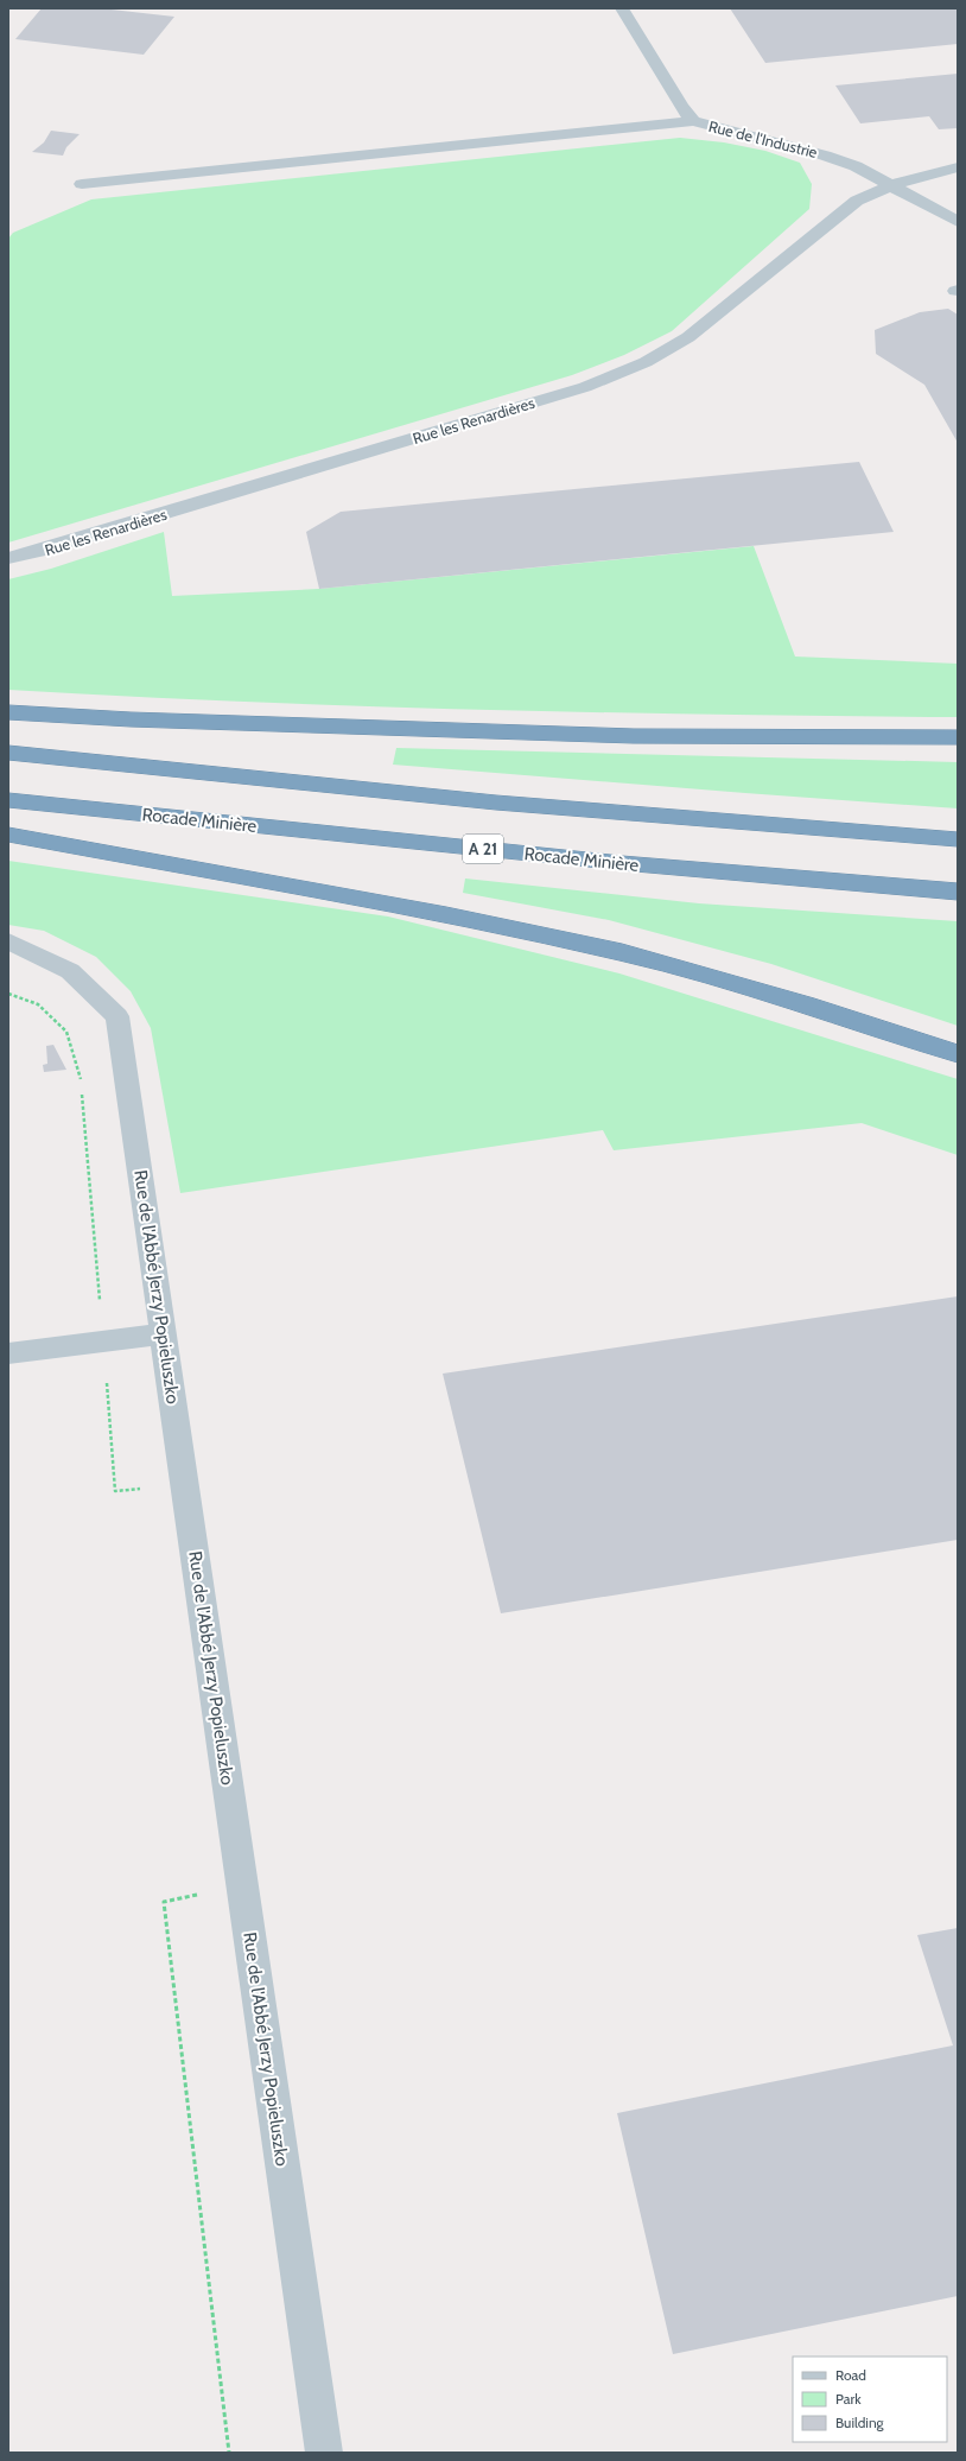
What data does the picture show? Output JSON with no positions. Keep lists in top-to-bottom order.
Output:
{
  "streets": {
    "highway": ["Rocade Minière", "A 21"],
    "street": ["Rue de l'Industrie", "Rue les Renardières", "Rue de l'Abbé Jerzy Popieluszko"]
  },
  "crossings": [
    ["Rue de l'Industrie", "Rue les Renardières"]
  ],
  "legend": ["Road", "Park", "Building"]
}
